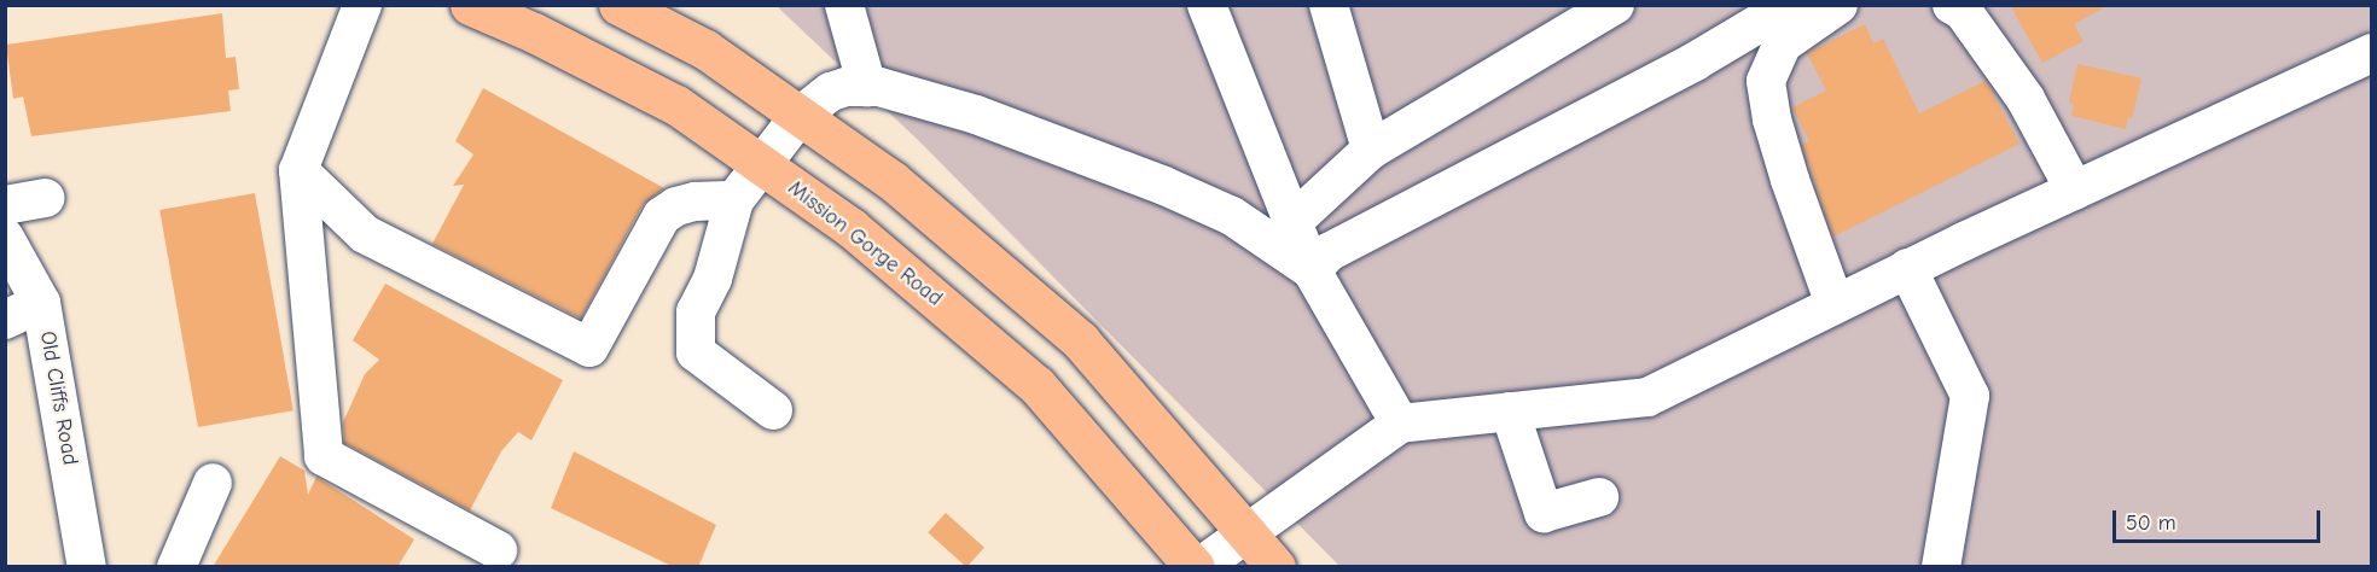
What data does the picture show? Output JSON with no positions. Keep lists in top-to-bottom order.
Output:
{
  "streets": {
    "main road": ["Mission Gorge Road"],
    "street": ["Old Cliffs Road"]
  },
  "scale_bar": "50 m"
}
